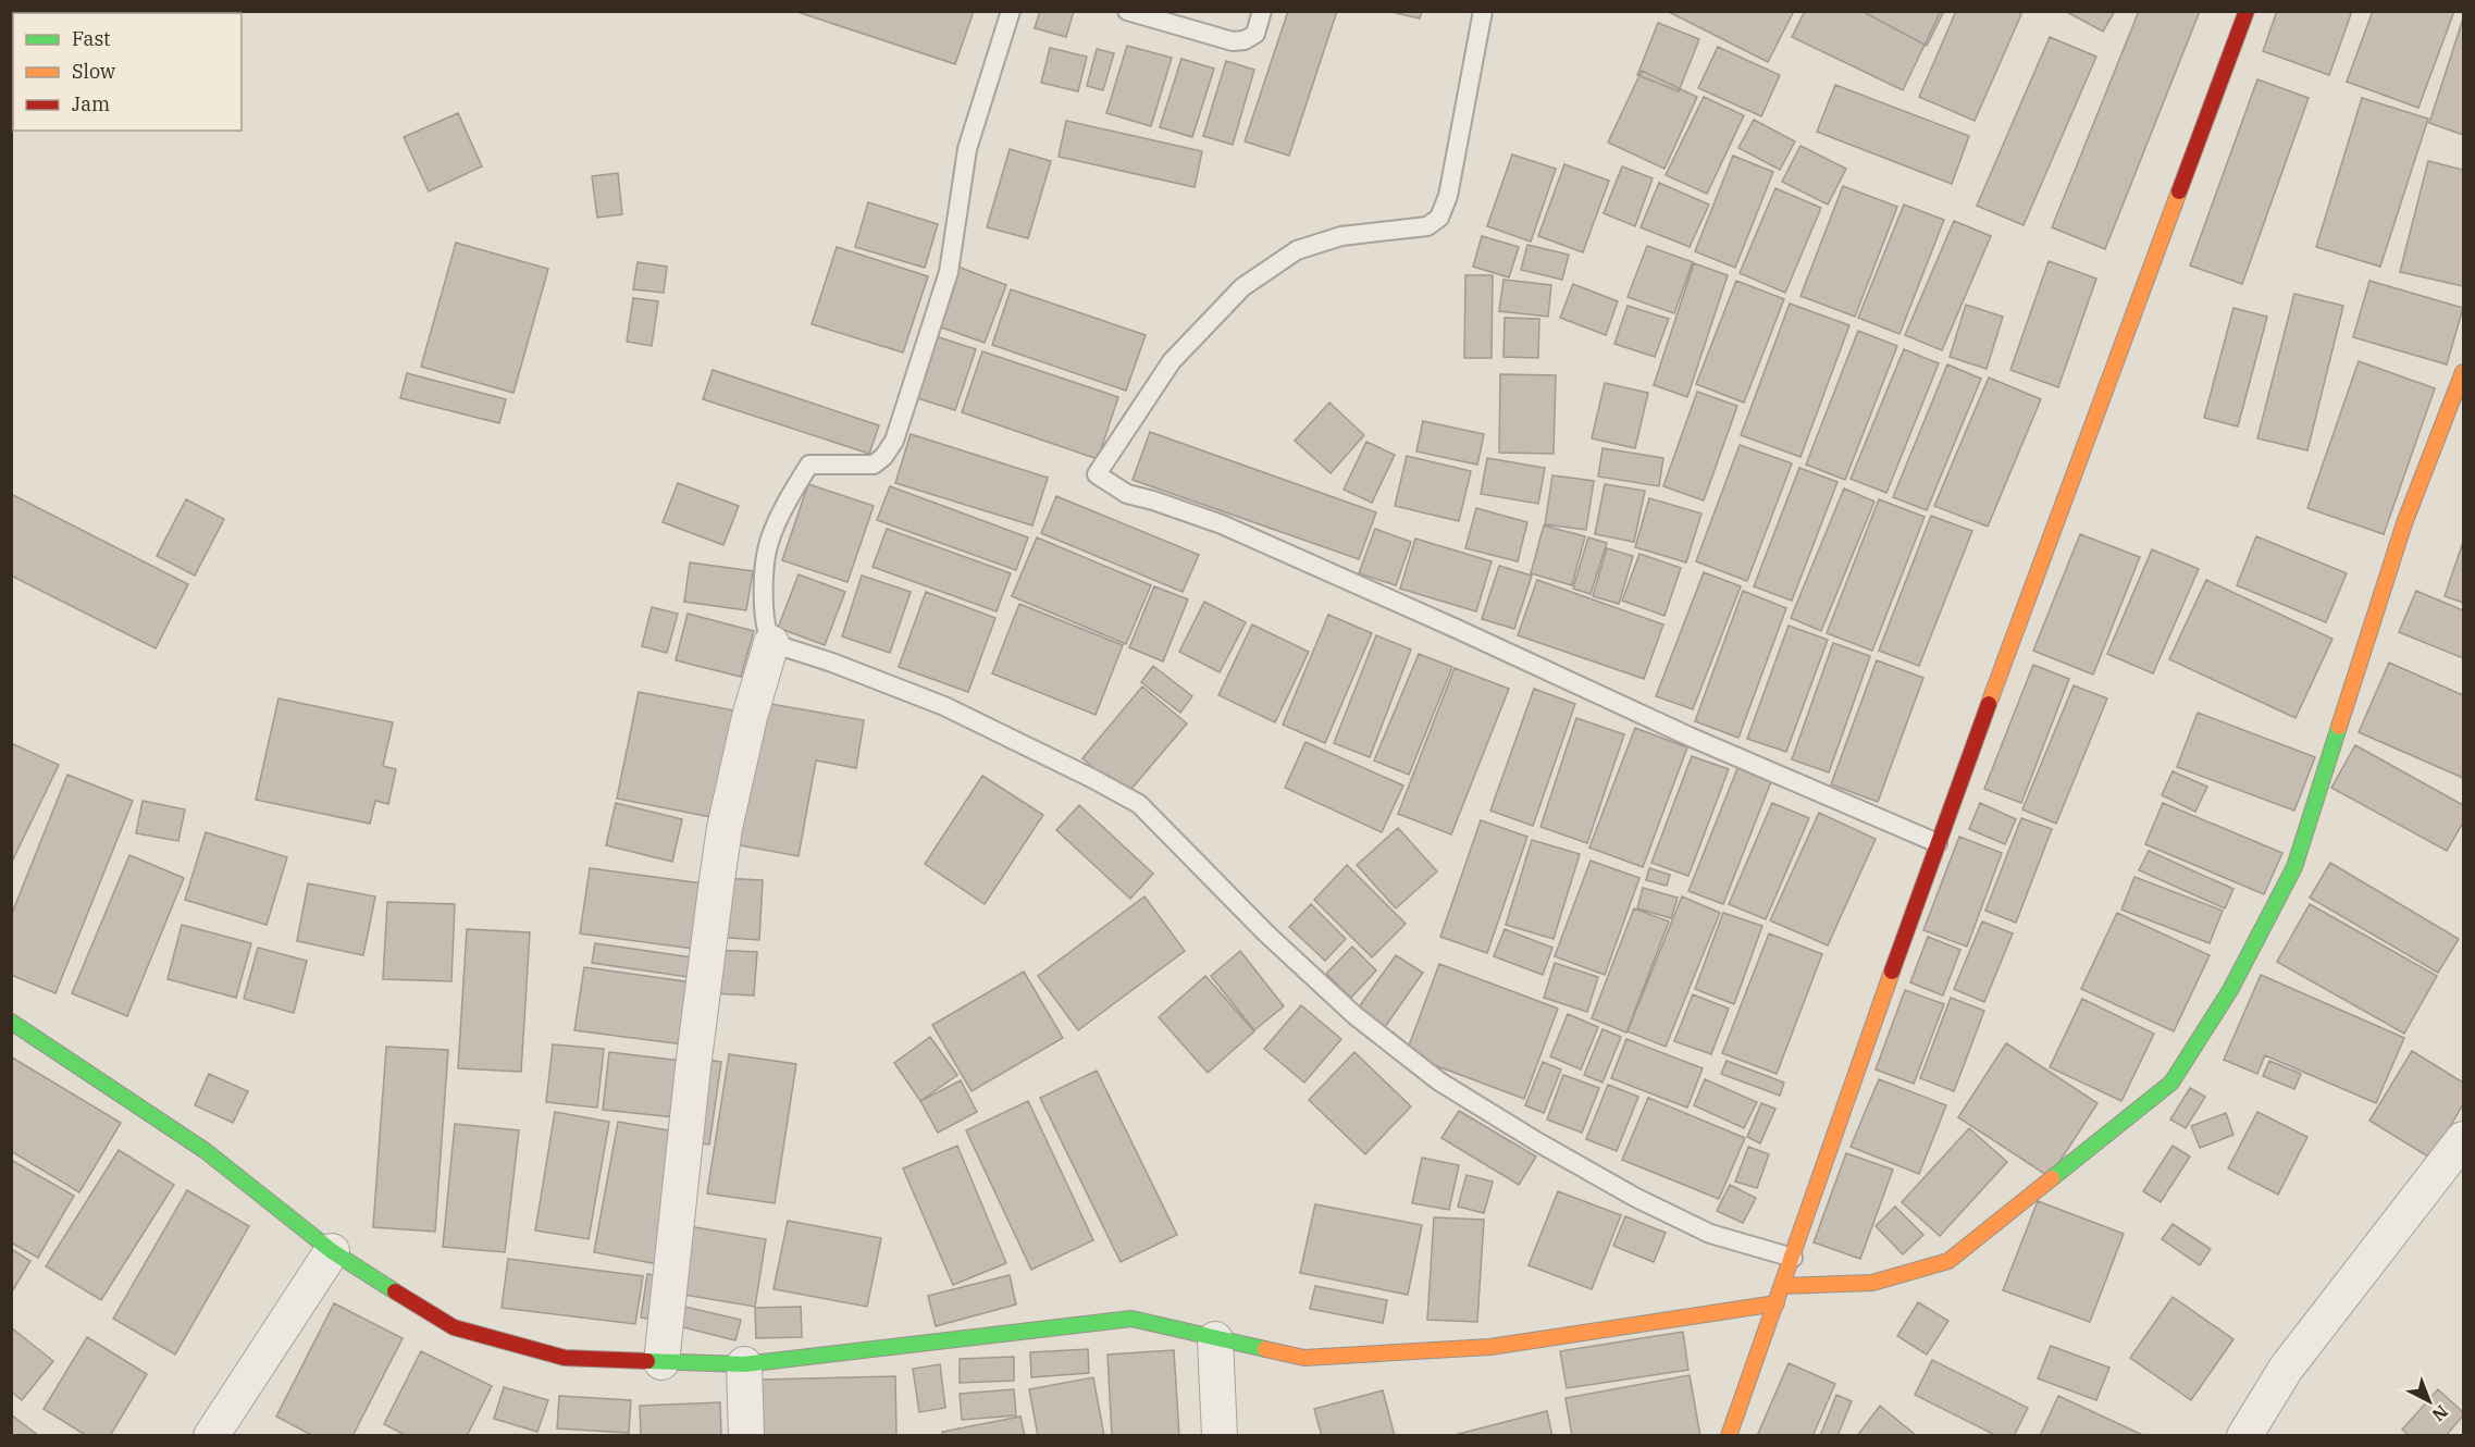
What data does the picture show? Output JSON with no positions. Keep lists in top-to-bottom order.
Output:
{
  "legend": ["Fast", "Slow", "Jam"],
  "north": "bottom right"
}
